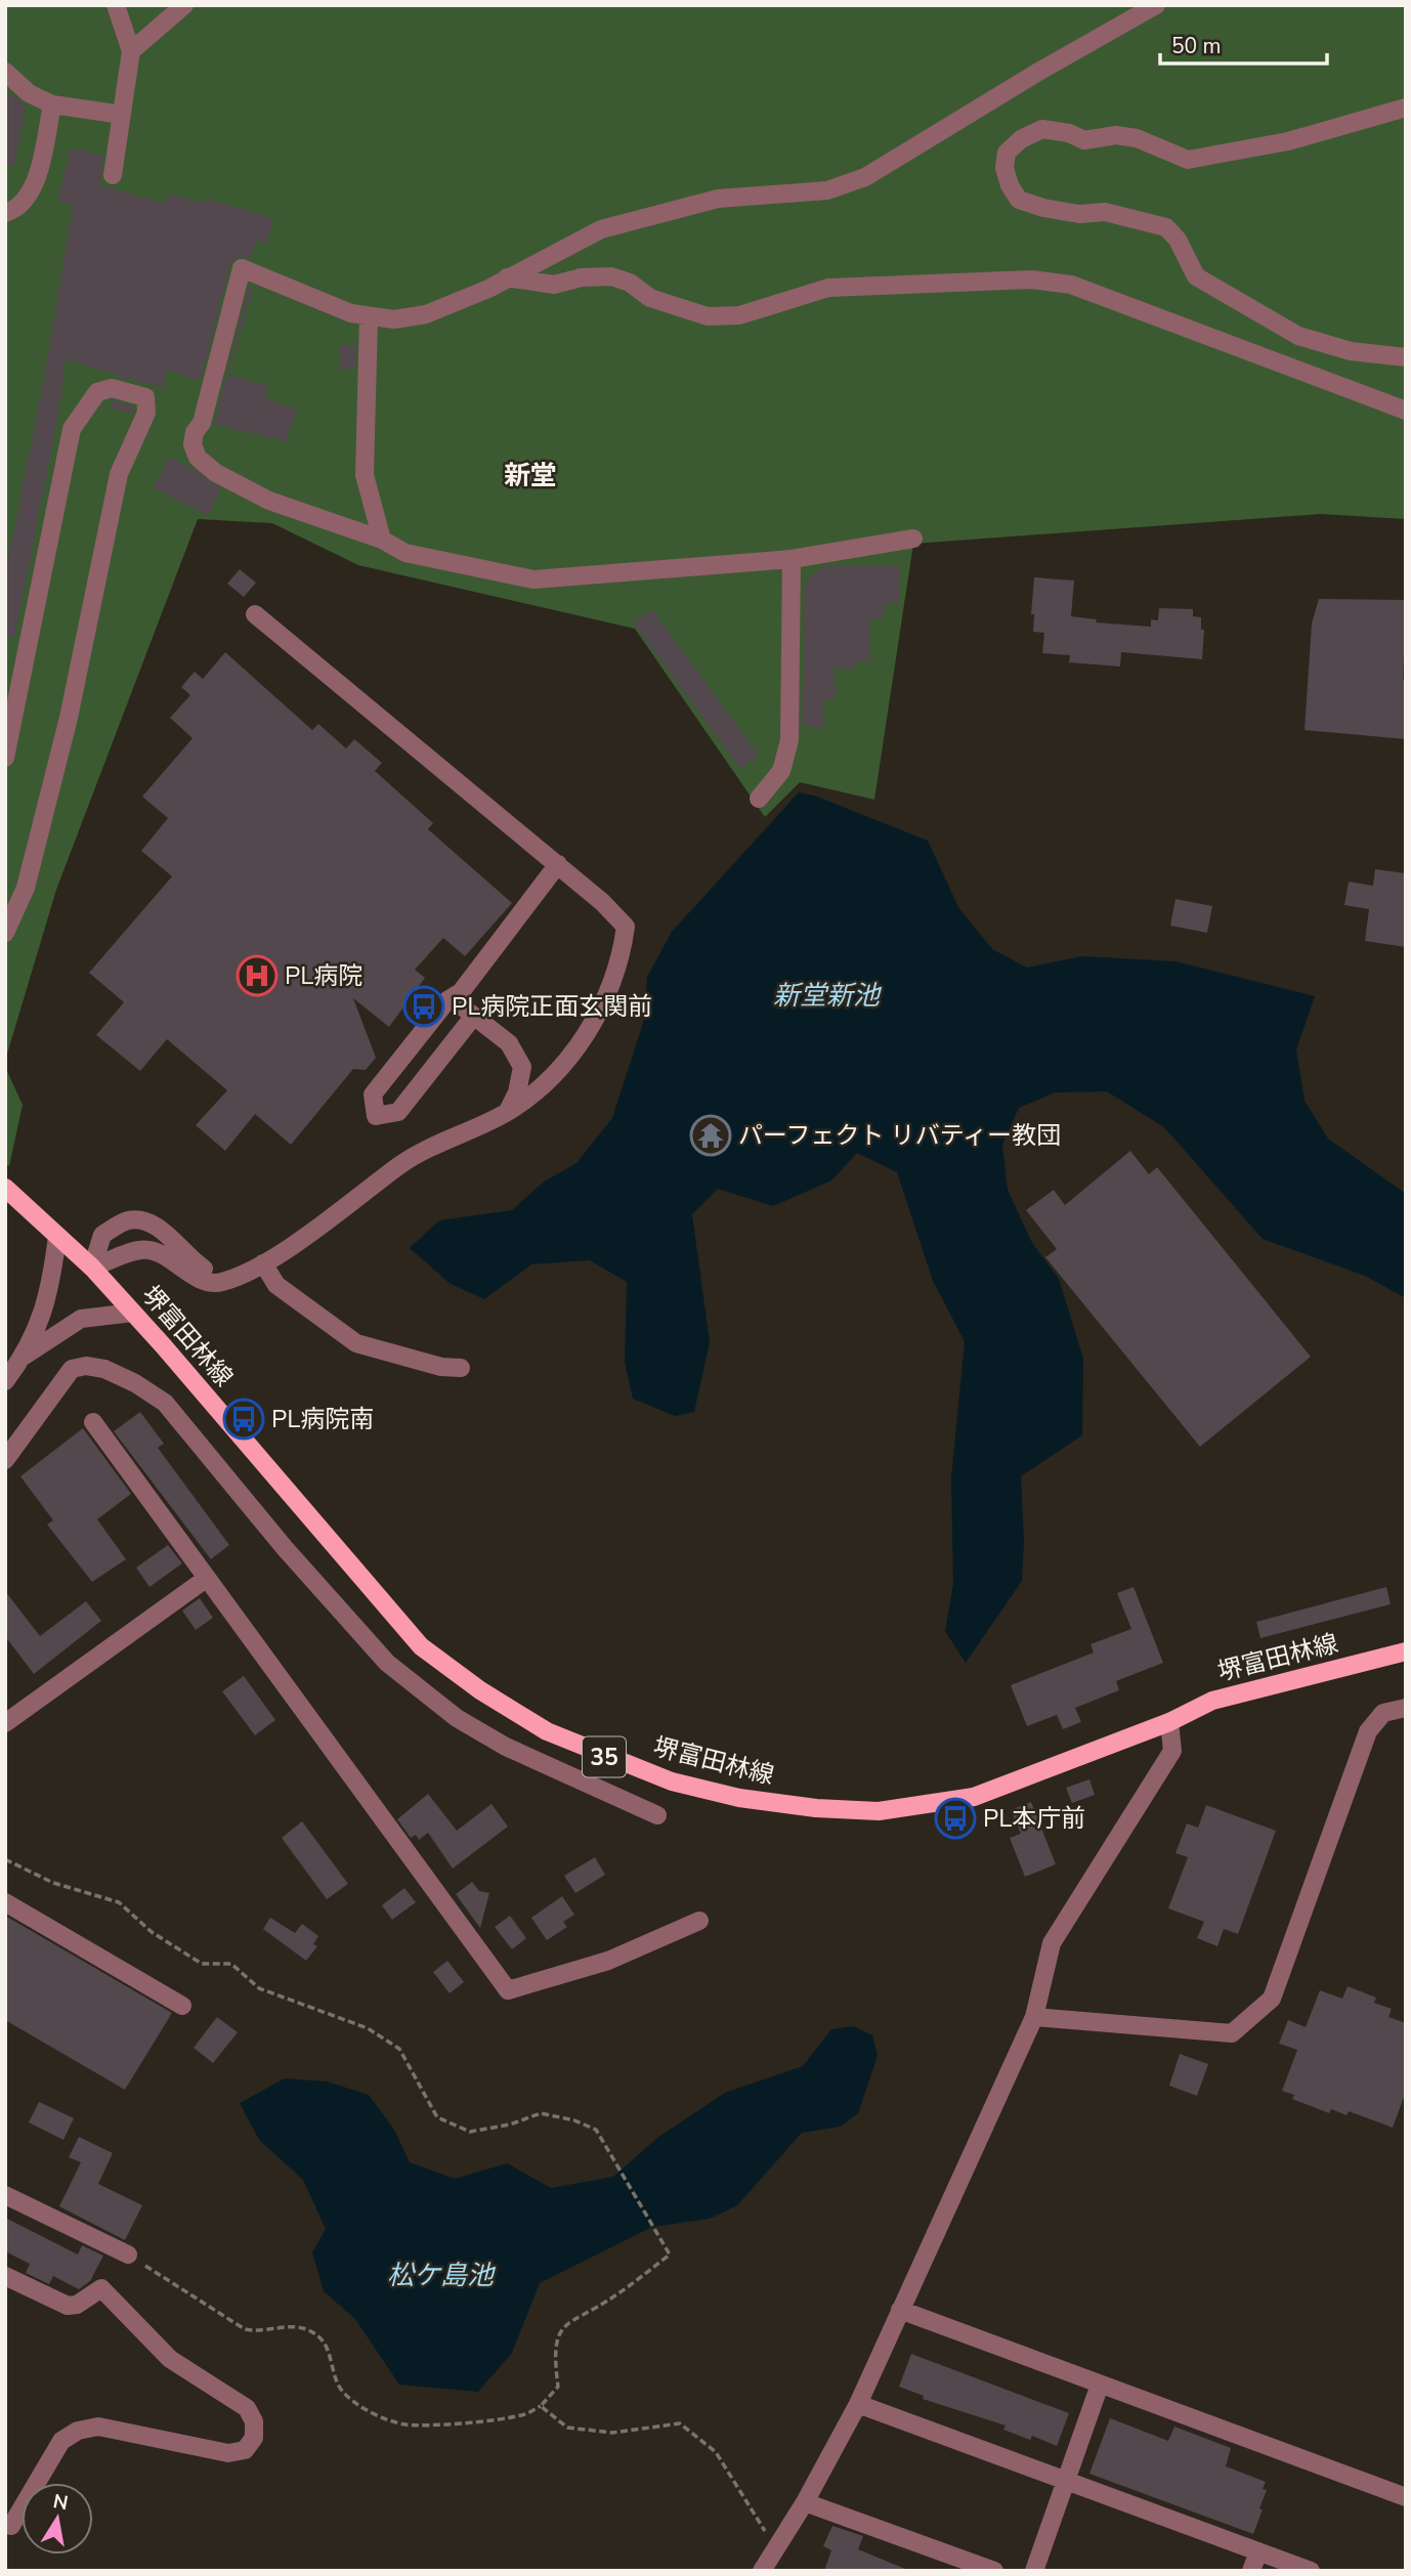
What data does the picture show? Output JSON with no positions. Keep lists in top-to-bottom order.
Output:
{
  "streets": {
    "main road": ["堺富田林線", "35"]
  },
  "districts": ["新堂"],
  "water": ["新堂新池", "松ケ島池"],
  "places": {
    "hospital": ["PL病院"],
    "bus stop": ["PL病院正面玄関前", "PL病院南", "PL本庁前"],
    "temple": ["パーフェクト リバティー教団"]
  },
  "scale_bar": "50 m",
  "north": "top"
}
